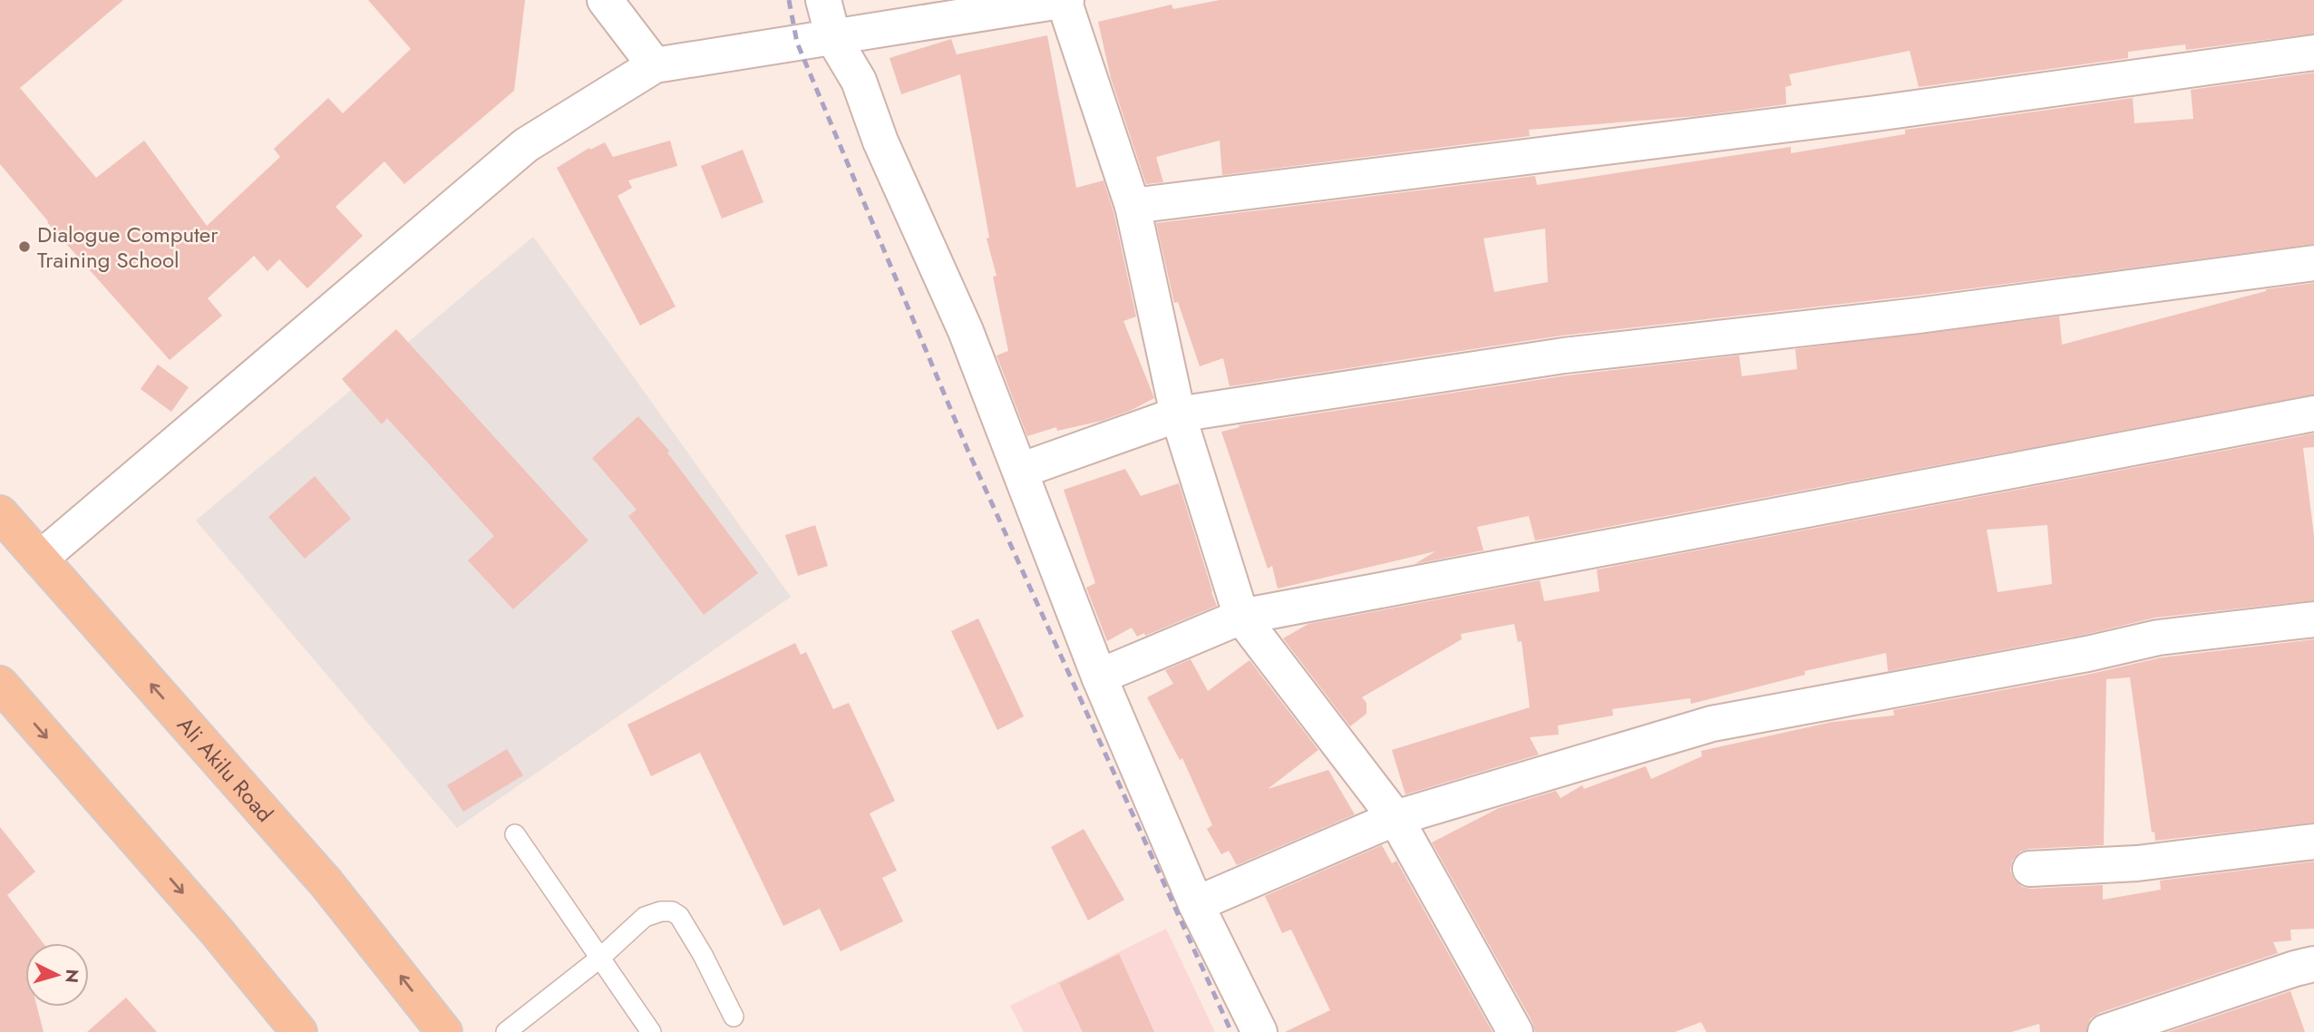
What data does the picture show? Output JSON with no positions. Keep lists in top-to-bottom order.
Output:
{
  "streets": {
    "main road": ["Ali Akilu Road"]
  },
  "places": ["Dialogue Computer Training School"],
  "north": "right"
}
